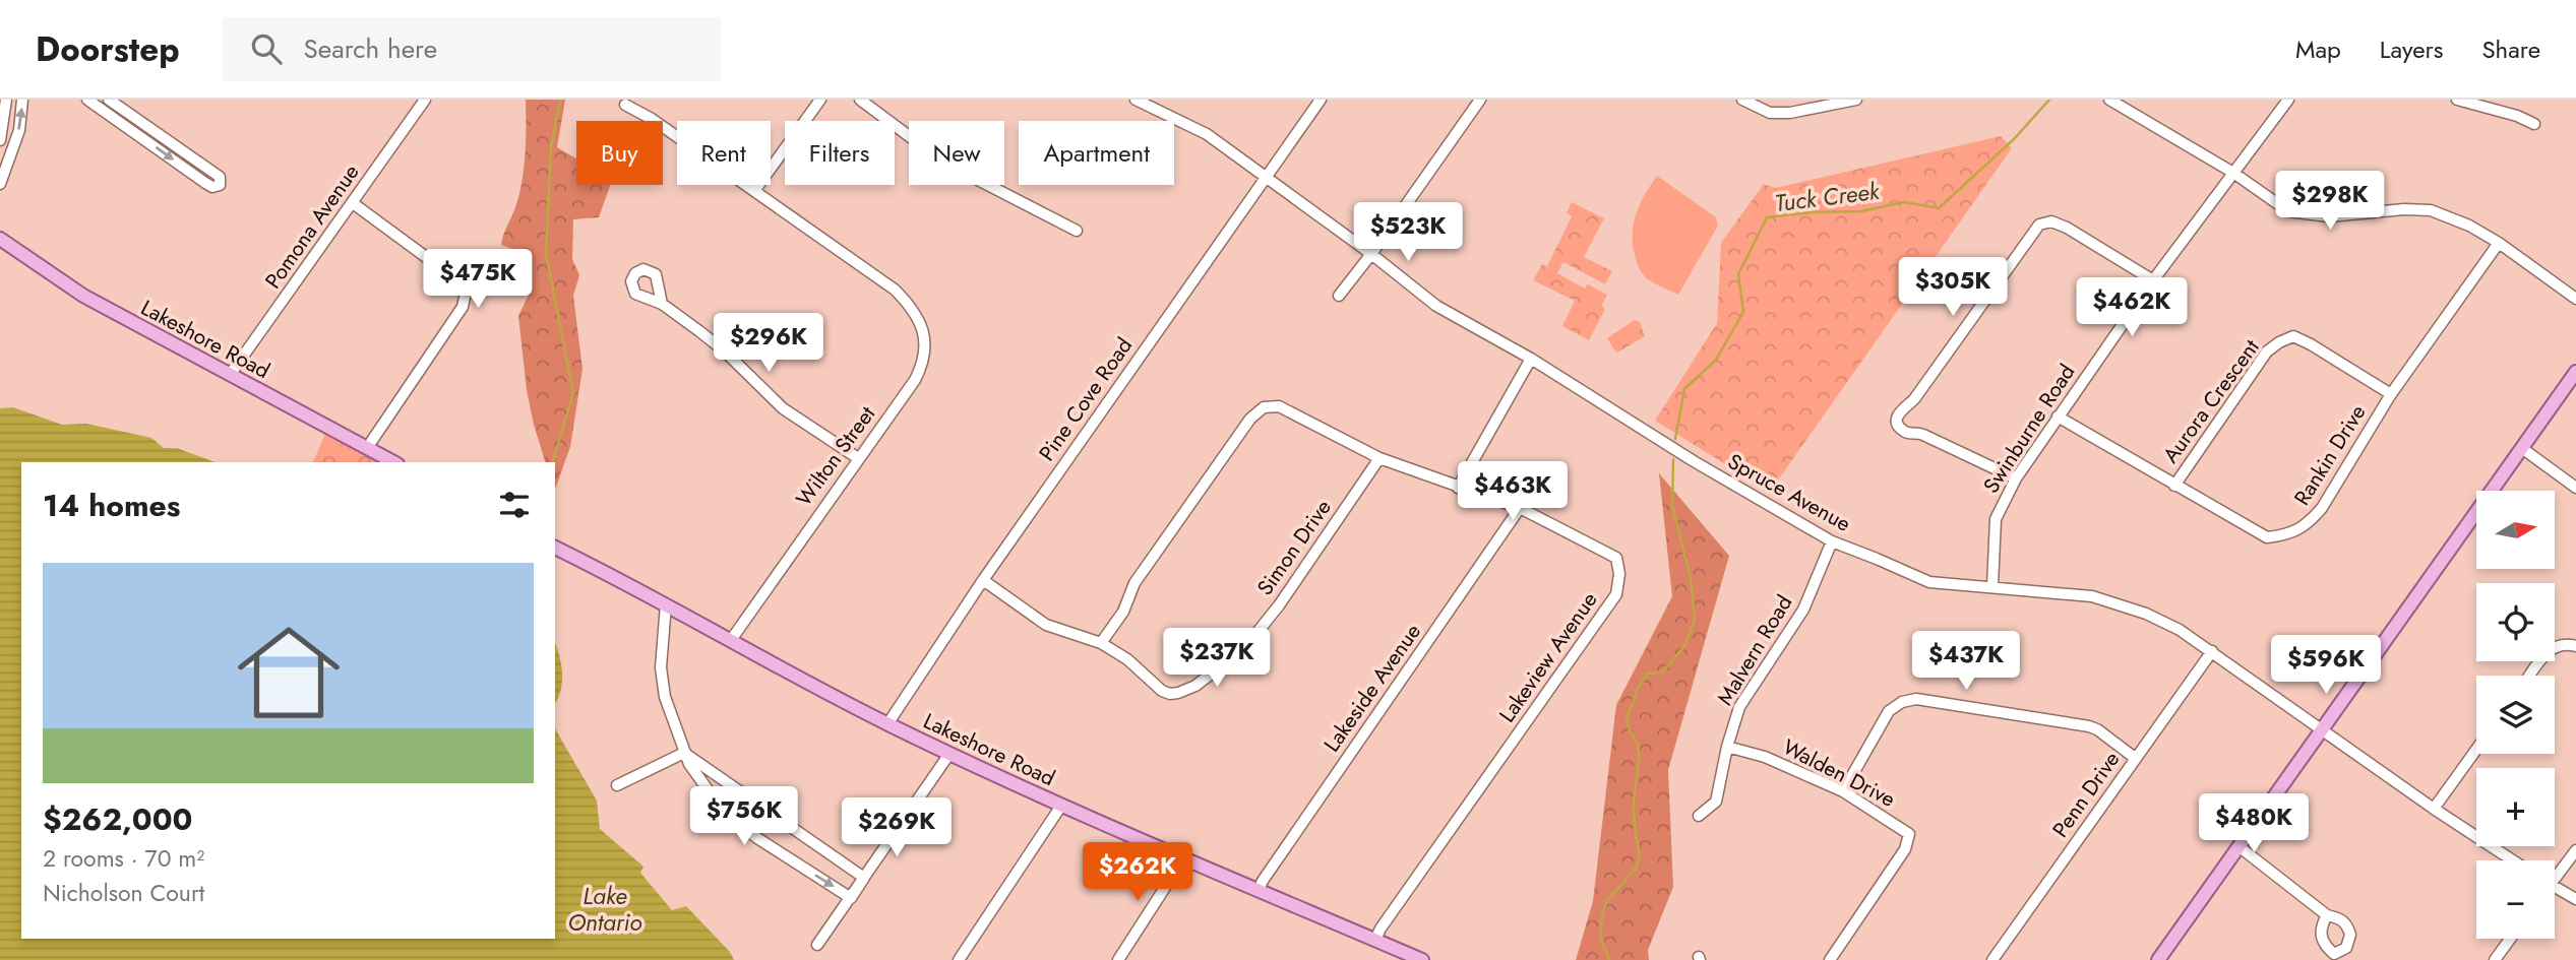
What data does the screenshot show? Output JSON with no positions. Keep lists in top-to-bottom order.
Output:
{
  "streets": {
    "main road": ["Lakeshore Road"],
    "street": [
      "Pomona Avenue",
      "Pine Cove Road",
      "Aurora Crescent",
      "Swinburne Road",
      "Rankin Drive",
      "Wilton Street",
      "Spruce Avenue",
      "Simon Drive",
      "Malvern Road",
      "Lakeview Avenue",
      "Lakeside Avenue",
      "Walden Drive",
      "Penn Drive"
    ]
  },
  "crossings": [
    ["Pomona Avenue", "Lakeshore Road"],
    ["Lakeshore Road", "Pine Cove Road"],
    ["Lakeshore Road", "Wilton Street"],
    ["Lakeshore Road", "Lakeview Avenue"],
    ["Lakeshore Road", "Lakeside Avenue"],
    ["Pine Cove Road", "Spruce Avenue"],
    ["Pine Cove Road", "Simon Drive"],
    ["Aurora Crescent", "Rankin Drive"],
    ["Swinburne Road", "Rankin Drive"],
    ["Swinburne Road", "Spruce Avenue"],
    ["Spruce Avenue", "Malvern Road"],
    ["Spruce Avenue", "Penn Drive"],
    ["Simon Drive", "Lakeview Avenue"],
    ["Malvern Road", "Walden Drive"],
    ["Lakeview Avenue", "Lakeside Avenue"]
  ],
  "water": ["Tuck Creek", "Lake Ontario"],
  "north": "right",
  "page": {
    "header": "Doorstep",
    "search": "Search here",
    "nav": ["Map", "Layers", "Share"],
    "chip": [
      "Buy",
      "Rent",
      "Filters",
      "New",
      "Apartment"
    ],
    "price": [
      "$298K",
      "$523K",
      "$475K",
      "$305K",
      "$462K",
      "$296K",
      "$463K",
      "$237K",
      "$437K",
      "$596K",
      "$756K",
      "$480K",
      "$269K",
      "$262K"
    ],
    "heading": "14 homes",
    "map_buttons": ["+", "−"],
    "list": [
      {
        "name": "$262,000",
        "note": "2 rooms · 70 m² · Nicholson Court"
      }
    ]
  }
}
